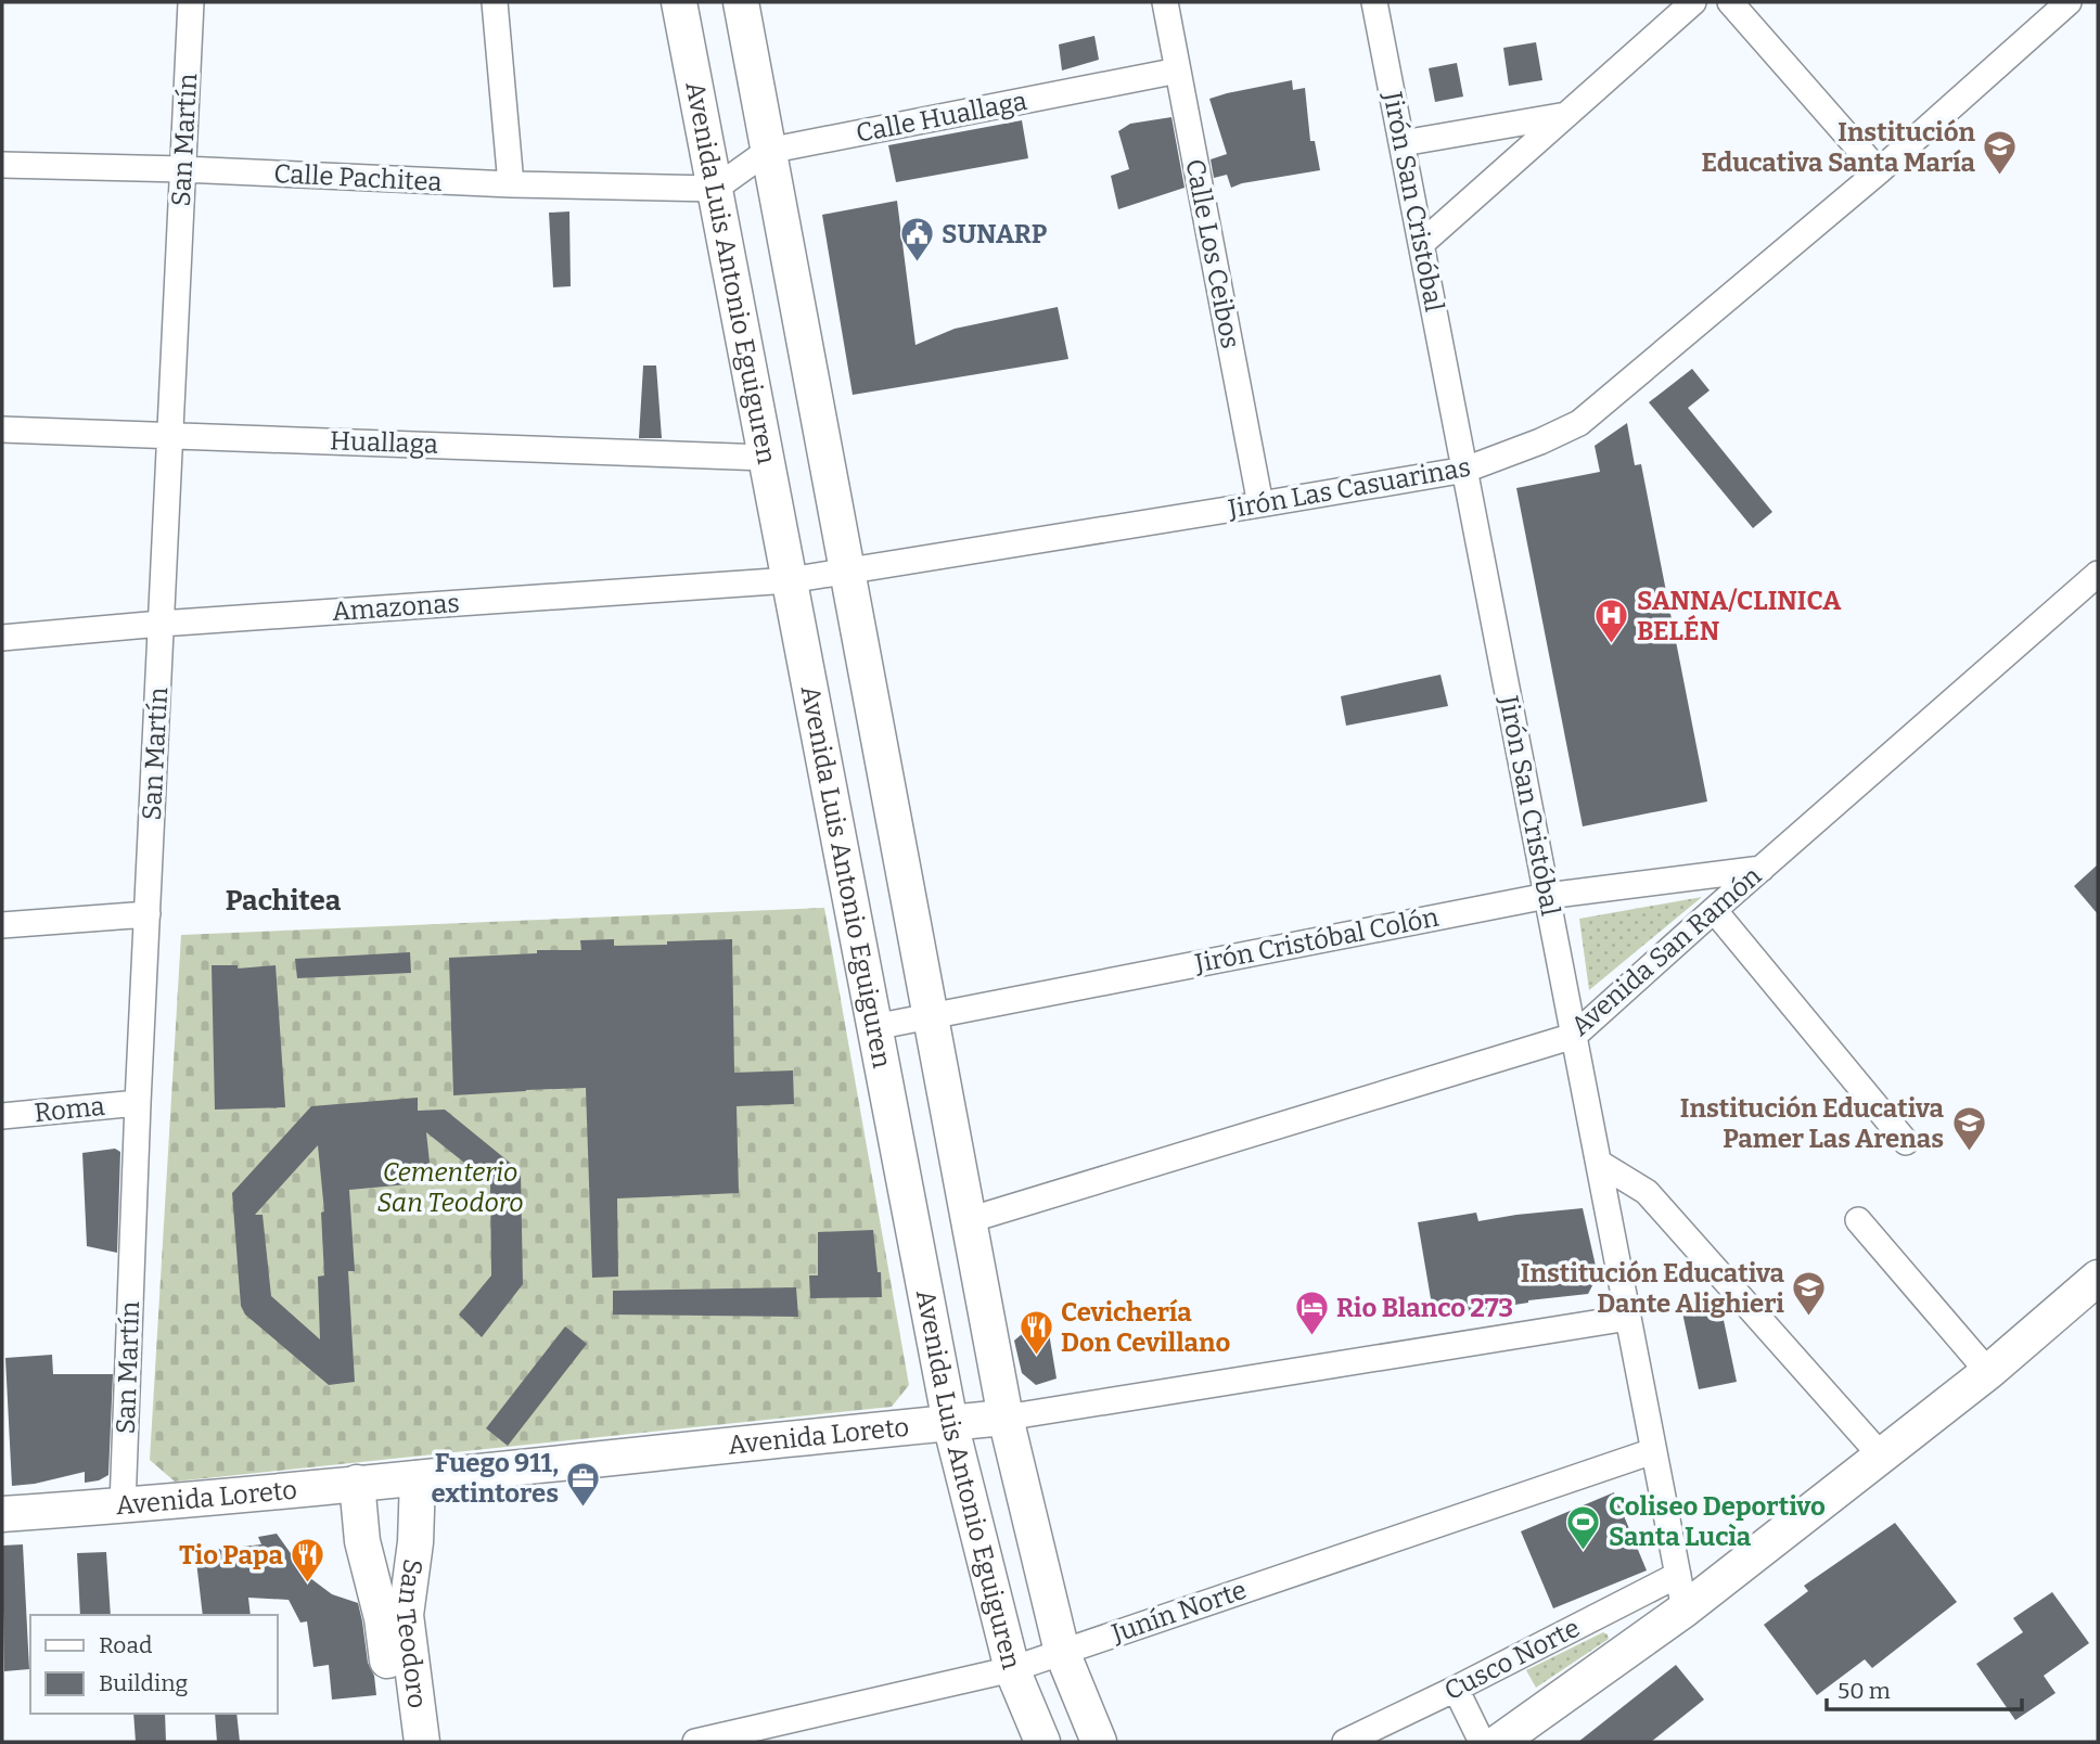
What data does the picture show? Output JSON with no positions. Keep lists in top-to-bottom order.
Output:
{
  "streets": {
    "main road": ["Avenida Luis Antonio Eguiguren", "Avenida Loreto", "San Teodoro"],
    "street": [
      "Calle Huallaga",
      "San Martín",
      "Calle Pachitea",
      "Jirón San Cristóbal",
      "Calle Los Ceibos",
      "Huallaga",
      "Jirón Las Casuarinas",
      "Amazonas",
      "Jirón Cristóbal Colón",
      "Avenida San Ramón",
      "Roma",
      "Junín Norte",
      "Cusco Norte"
    ]
  },
  "crossings": [
    ["Calle Huallaga", "Calle Pachitea"],
    ["Calle Huallaga", "Calle Los Ceibos"],
    ["Calle Huallaga", "Avenida Luis Antonio Eguiguren"],
    ["San Martín", "Calle Pachitea"],
    ["San Martín", "Huallaga"],
    ["San Martín", "Amazonas"],
    ["San Martín", "Roma"],
    ["San Martín", "Avenida Loreto"],
    ["Calle Pachitea", "Avenida Luis Antonio Eguiguren"],
    ["Jirón San Cristóbal", "Jirón Las Casuarinas"],
    ["Jirón San Cristóbal", "Jirón Cristóbal Colón"],
    ["Jirón San Cristóbal", "Avenida San Ramón"],
    ["Jirón San Cristóbal", "Avenida Loreto"],
    ["Jirón San Cristóbal", "Junín Norte"],
    ["Jirón San Cristóbal", "Cusco Norte"],
    ["Calle Los Ceibos", "Jirón Las Casuarinas"],
    ["Avenida Luis Antonio Eguiguren", "Huallaga"],
    ["Avenida Luis Antonio Eguiguren", "Jirón Las Casuarinas"],
    ["Avenida Luis Antonio Eguiguren", "Amazonas"],
    ["Avenida Luis Antonio Eguiguren", "Jirón Cristóbal Colón"],
    ["Avenida Luis Antonio Eguiguren", "Avenida San Ramón"],
    ["Avenida Luis Antonio Eguiguren", "Avenida Loreto"],
    ["Avenida Luis Antonio Eguiguren", "Junín Norte"],
    ["Jirón Las Casuarinas", "Amazonas"],
    ["Jirón Cristóbal Colón", "Avenida San Ramón"],
    ["Avenida Loreto", "San Teodoro"]
  ],
  "districts": ["Pachitea"],
  "parks": ["Cementerio San Teodoro"],
  "places": {
    "school or university": ["Institución Educativa Santa María", "Institución Educativa Pamer Las Arenas", "Institución Educativa Dante Alighieri"],
    "public building": ["SUNARP"],
    "hospital": ["SANNA/CLINICA BELÉN"],
    "hotel": ["Rio Blanco 273"],
    "restaurant": ["Cevichería Don Cevillano", "Tio Papa"],
    "office": ["Fuego 911, extintores"],
    "sports": ["Coliseo Deportivo Santa Lucìa"]
  },
  "legend": ["Road", "Building"],
  "scale_bar": "50 m"
}
